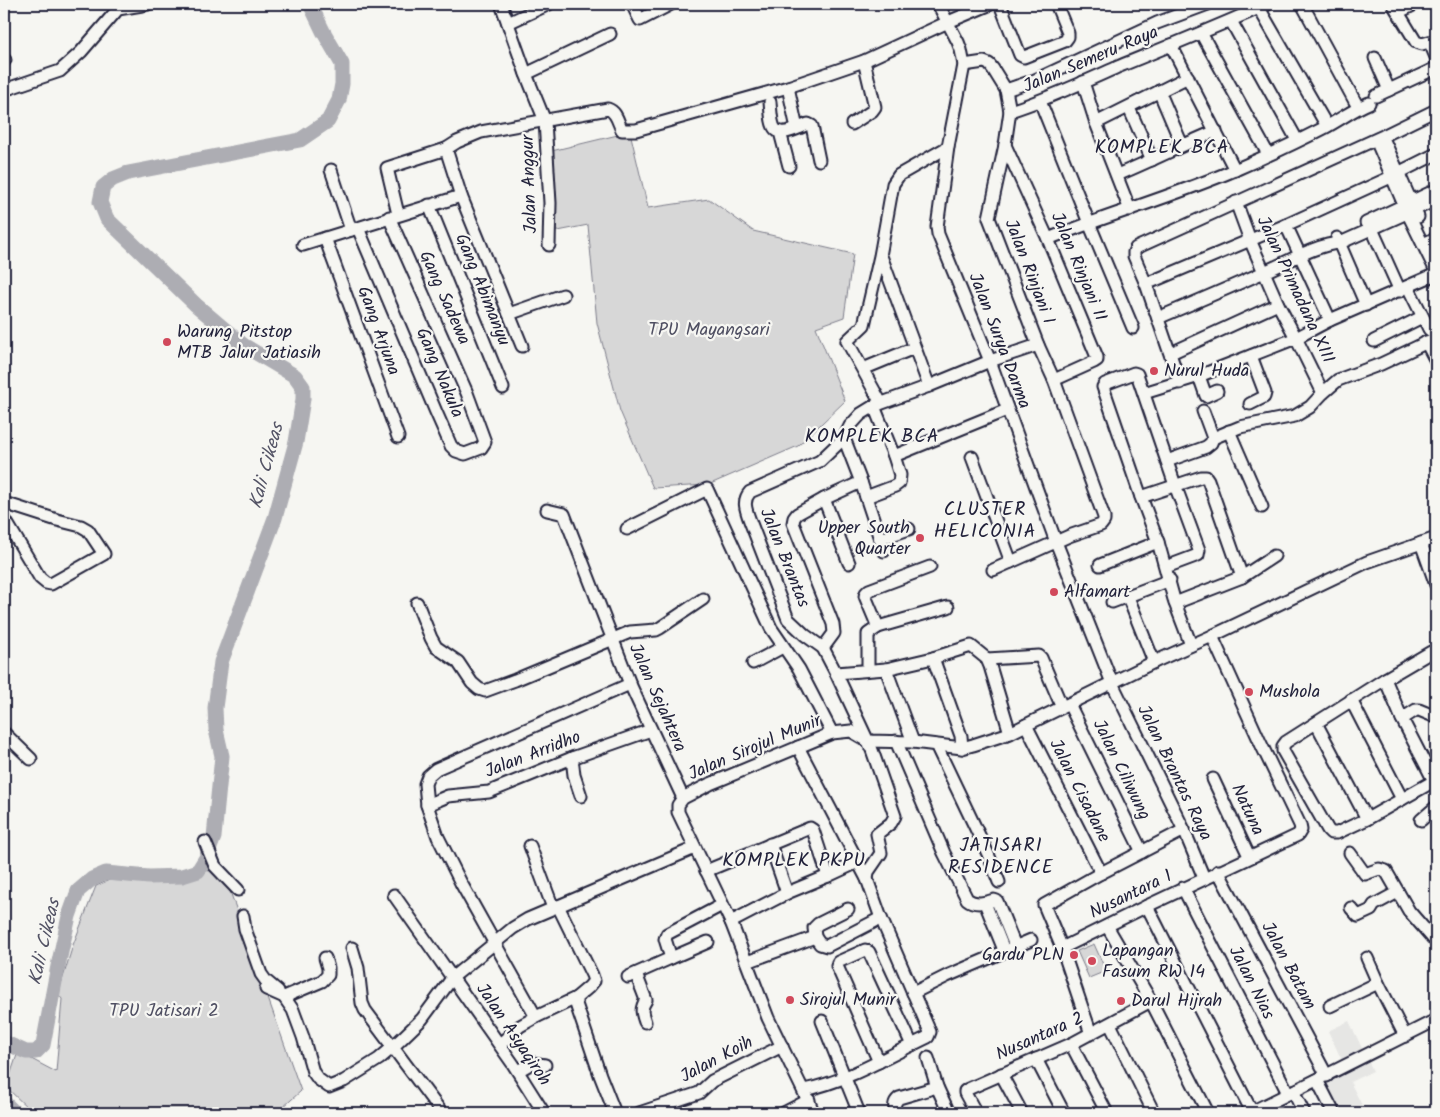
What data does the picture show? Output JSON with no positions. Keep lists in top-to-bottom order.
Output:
{
  "streets": {
    "street": [
      "Jalan Semeru Raya",
      "Jalan Anggur",
      "Jalan Rinjani II",
      "Jalan Rinjani I",
      "Gang Abimanyu",
      "Jalan Primadana XIII",
      "Gang Sadewa",
      "Gang Arjuna",
      "Jalan Surya Darma",
      "Gang Nakula",
      "Jalan Brantas",
      "Jalan Sejahtera",
      "Jalan Sirojul Munir",
      "Jalan Arridho",
      "Jalan Ciliwung",
      "Jalan Brantas Raya",
      "Jalan Cisadane",
      "Natuna",
      "Nusantara 1",
      "Jalan Batam",
      "Jalan Nias",
      "Jalan Asyaqiroh",
      "Nusantara 2",
      "Jalan Koih"
    ]
  },
  "crossings": [
    ["Jalan Semeru Raya", "Jalan Rinjani I"],
    ["Jalan Rinjani II", "Jalan Rinjani I"],
    ["Jalan Rinjani I", "Jalan Surya Darma"],
    ["Jalan Rinjani I", "Jalan Brantas"],
    ["Gang Sadewa", "Gang Nakula"],
    ["Jalan Surya Darma", "Jalan Brantas"],
    ["Jalan Surya Darma", "Jalan Sirojul Munir"],
    ["Jalan Surya Darma", "Jalan Brantas Raya"],
    ["Jalan Brantas", "Jalan Sirojul Munir"],
    ["Jalan Sejahtera", "Jalan Sirojul Munir"],
    ["Jalan Sejahtera", "Jalan Arridho"],
    ["Jalan Sirojul Munir", "Jalan Ciliwung"],
    ["Jalan Sirojul Munir", "Jalan Brantas Raya"],
    ["Jalan Sirojul Munir", "Jalan Cisadane"],
    ["Jalan Sirojul Munir", "Nusantara 1"],
    ["Jalan Sirojul Munir", "Jalan Koih"],
    ["Jalan Brantas Raya", "Nusantara 1"],
    ["Natuna", "Nusantara 1"],
    ["Nusantara 1", "Jalan Batam"],
    ["Nusantara 1", "Jalan Nias"]
  ],
  "districts": [
    "KOMPLEK BCA",
    "KOMPLEK BCA",
    "CLUSTER HELICONIA",
    "JATISARI RESIDENCE",
    "KOMPLEK PKPU"
  ],
  "water": ["Kali Cikeas"],
  "parks": ["TPU Mayangsari", "TPU Jatisari 2"],
  "places": [
    "Warung Pitstop MTB Jalur Jatiasih",
    "Nurul Huda",
    "Upper South Quarter",
    "Alfamart",
    "Mushola",
    "Gardu PLN",
    "Lapangan Fasum RW 14",
    "Sirojul Munir",
    "Darul Hijrah"
  ]
}
